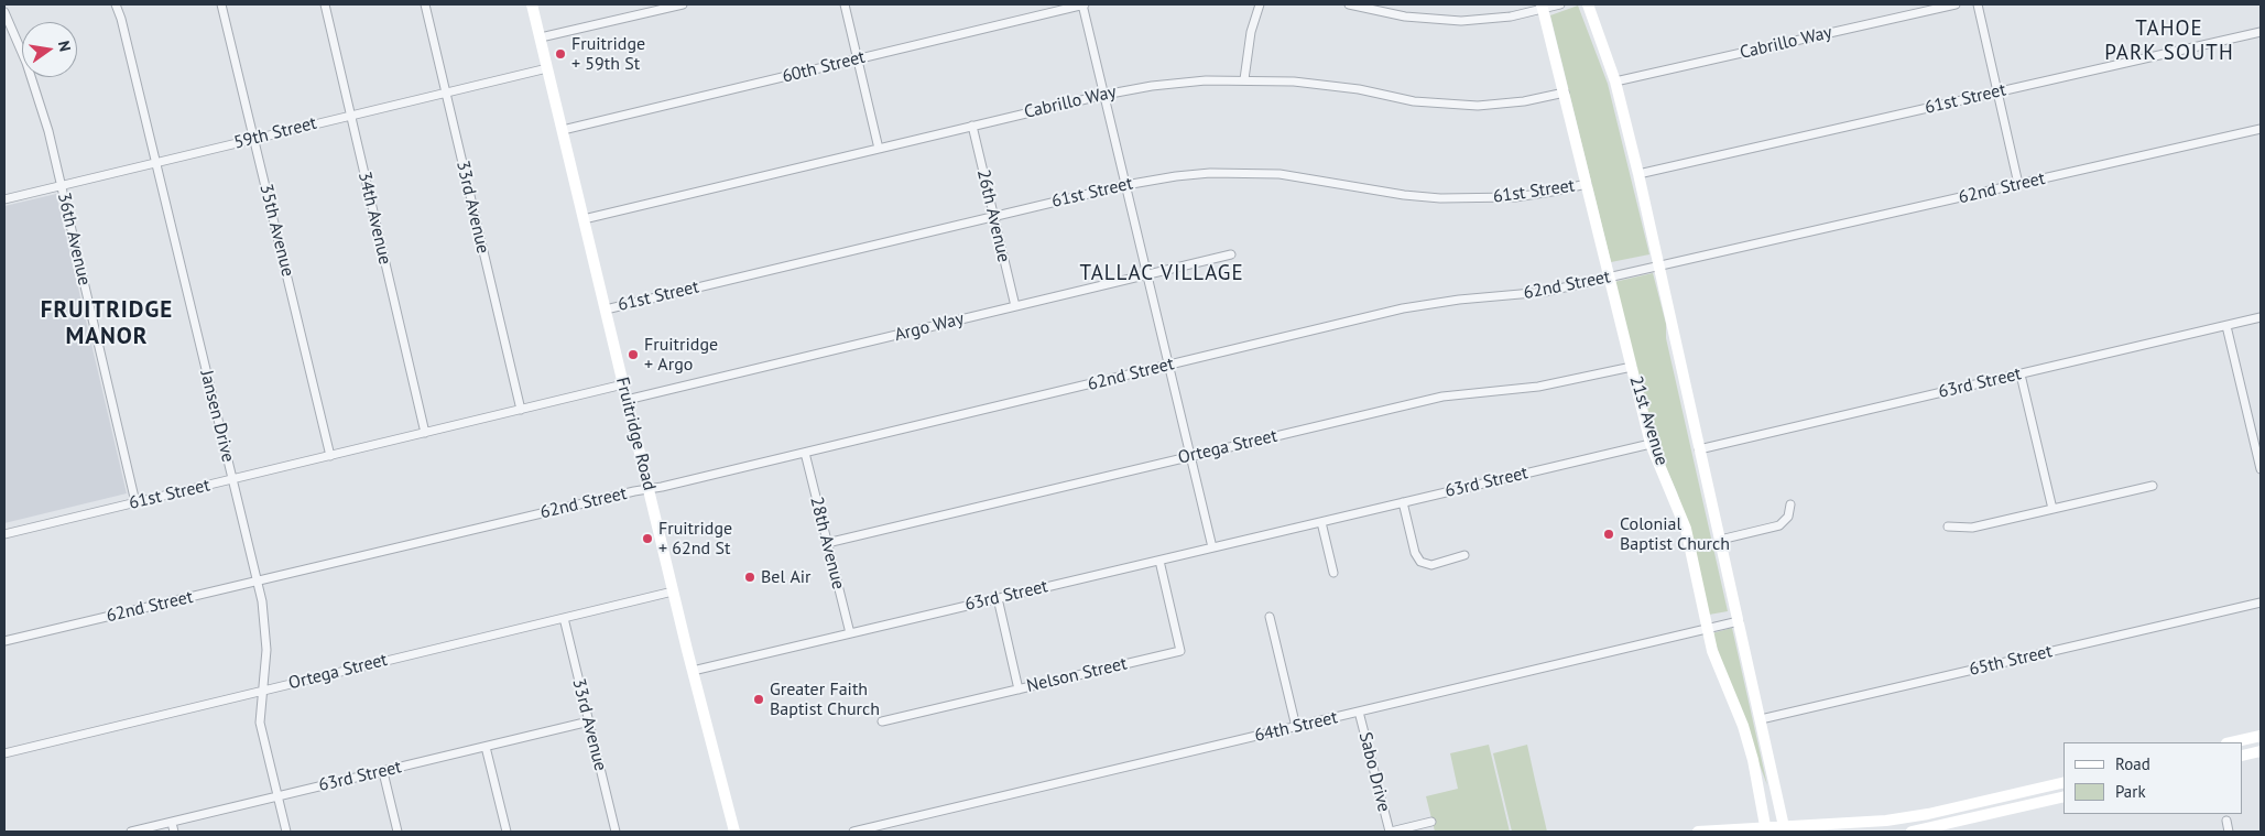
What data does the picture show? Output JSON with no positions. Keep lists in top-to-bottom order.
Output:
{
  "streets": {
    "street": [
      "Cabrillo Way",
      "60th Street",
      "61st Street",
      "59th Street",
      "62nd Street",
      "33rd Avenue",
      "26th Avenue",
      "34th Avenue",
      "35th Avenue",
      "36th Avenue",
      "Argo Way",
      "63rd Street",
      "Jansen Drive",
      "21st Avenue",
      "Fruitridge Road",
      "Ortega Street",
      "28th Avenue",
      "65th Street",
      "Nelson Street",
      "64th Street",
      "Sabo Drive"
    ]
  },
  "crossings": [
    ["Cabrillo Way", "26th Avenue"],
    ["Cabrillo Way", "21st Avenue"],
    ["Cabrillo Way", "Fruitridge Road"],
    ["60th Street", "Fruitridge Road"],
    ["61st Street", "33rd Avenue"],
    ["61st Street", "26th Avenue"],
    ["61st Street", "34th Avenue"],
    ["61st Street", "35th Avenue"],
    ["61st Street", "36th Avenue"],
    ["61st Street", "Jansen Drive"],
    ["61st Street", "21st Avenue"],
    ["61st Street", "Fruitridge Road"],
    ["59th Street", "33rd Avenue"],
    ["59th Street", "34th Avenue"],
    ["59th Street", "35th Avenue"],
    ["59th Street", "36th Avenue"],
    ["59th Street", "Jansen Drive"],
    ["59th Street", "Fruitridge Road"],
    ["62nd Street", "Jansen Drive"],
    ["62nd Street", "21st Avenue"],
    ["62nd Street", "Fruitridge Road"],
    ["62nd Street", "28th Avenue"],
    ["33rd Avenue", "63rd Street"],
    ["33rd Avenue", "Ortega Street"],
    ["26th Avenue", "Argo Way"],
    ["Argo Way", "Fruitridge Road"],
    ["63rd Street", "Jansen Drive"],
    ["63rd Street", "21st Avenue"],
    ["63rd Street", "Fruitridge Road"],
    ["63rd Street", "28th Avenue"],
    ["63rd Street", "Nelson Street"],
    ["Jansen Drive", "Ortega Street"],
    ["21st Avenue", "Ortega Street"],
    ["21st Avenue", "64th Street"],
    ["Fruitridge Road", "Ortega Street"],
    ["Ortega Street", "28th Avenue"],
    ["64th Street", "Sabo Drive"]
  ],
  "districts": ["TAHOE PARK SOUTH", "TALLAC VILLAGE", "FRUITRIDGE MANOR"],
  "places": [
    "Fruitridge + 59th St",
    "Fruitridge + Argo",
    "Colonial Baptist Church",
    "Fruitridge + 62nd St",
    "Bel Air",
    "Greater Faith Baptist Church"
  ],
  "legend": ["Road", "Park"],
  "north": "right"
}
